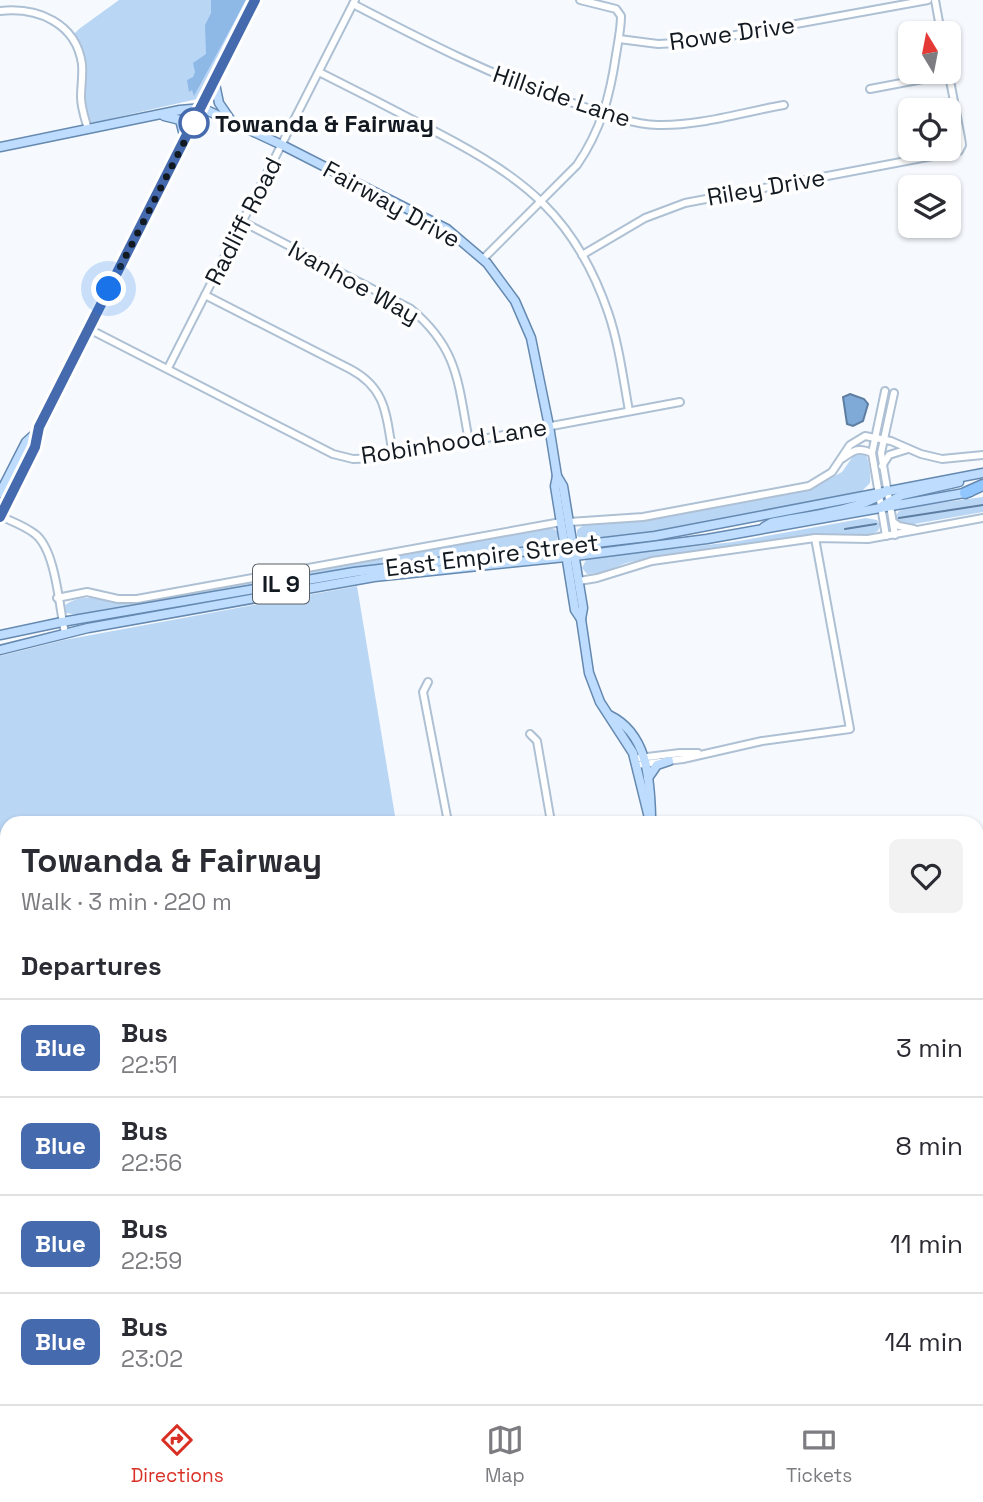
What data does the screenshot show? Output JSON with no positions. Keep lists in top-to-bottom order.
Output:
{
  "streets": {
    "main road": ["Fairway Drive", "East Empire Street", "IL 9"],
    "street": [
      "Rowe Drive",
      "Hillside Lane",
      "Riley Drive",
      "Radliff Road",
      "Ivanhoe Way",
      "Robinhood Lane"
    ]
  },
  "crossings": [
    ["Hillside Lane", "Radliff Road"],
    ["Fairway Drive", "Radliff Road"],
    ["Fairway Drive", "Robinhood Lane"],
    ["Fairway Drive", "East Empire Street"],
    ["Radliff Road", "Ivanhoe Way"],
    ["Radliff Road", "Robinhood Lane"],
    ["Ivanhoe Way", "Robinhood Lane"]
  ],
  "places": ["Towanda & Fairway"],
  "lines": ["bus line Blue"],
  "north": "top",
  "page": {
    "heading": [
      ["Towanda & Fairway", "Walk · 3 min · 220 m"],
      "Departures"
    ],
    "list": [
      {
        "mark": "Blue",
        "name": "Bus",
        "note": "22:51",
        "value": "3 min"
      },
      {
        "mark": "Blue",
        "name": "Bus",
        "note": "22:56",
        "value": "8 min"
      },
      {
        "mark": "Blue",
        "name": "Bus",
        "note": "22:59",
        "value": "11 min"
      },
      {
        "mark": "Blue",
        "name": "Bus",
        "note": "23:02",
        "value": "14 min"
      }
    ],
    "tabs": ["Directions", "Map", "Tickets"]
  }
}
